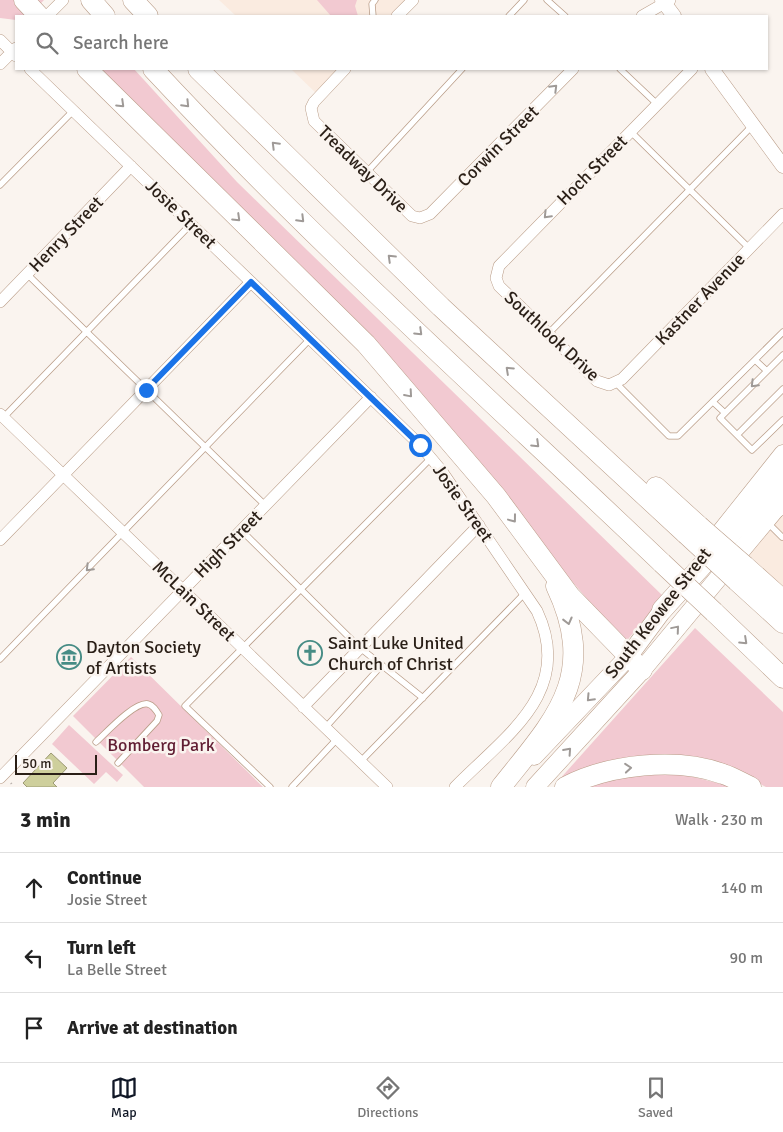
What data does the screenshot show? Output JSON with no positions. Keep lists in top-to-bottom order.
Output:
{
  "streets": {
    "main road": ["South Keowee Street"],
    "street": [
      "Corwin Street",
      "Treadway Drive",
      "Hoch Street",
      "Josie Street",
      "Henry Street",
      "Kastner Avenue",
      "Southlook Drive",
      "High Street",
      "McLain Street"
    ]
  },
  "crossings": [
    ["Corwin Street", "Treadway Drive"],
    ["Hoch Street", "Southlook Drive"],
    ["Josie Street", "Henry Street"],
    ["Josie Street", "High Street"],
    ["Kastner Avenue", "Southlook Drive"],
    ["High Street", "McLain Street"]
  ],
  "one_way": ["Corwin Street", "Hoch Street"],
  "parks": ["Bomberg Park"],
  "places": {
    "church": ["Saint Luke United Church of Christ"],
    "museum": ["Dayton Society of Artists"]
  },
  "scale_bar": "50 m",
  "page": {
    "search": "Search here",
    "scale": "50 m",
    "heading": ["3 min", "Walk · 230 m"],
    "list": [
      ["Continue", "Josie Street", "140 m"],
      ["Turn left", "La Belle Street", "90 m"],
      "Arrive at destination"
    ],
    "nav": ["Map", "Directions", "Saved"]
  }
}
